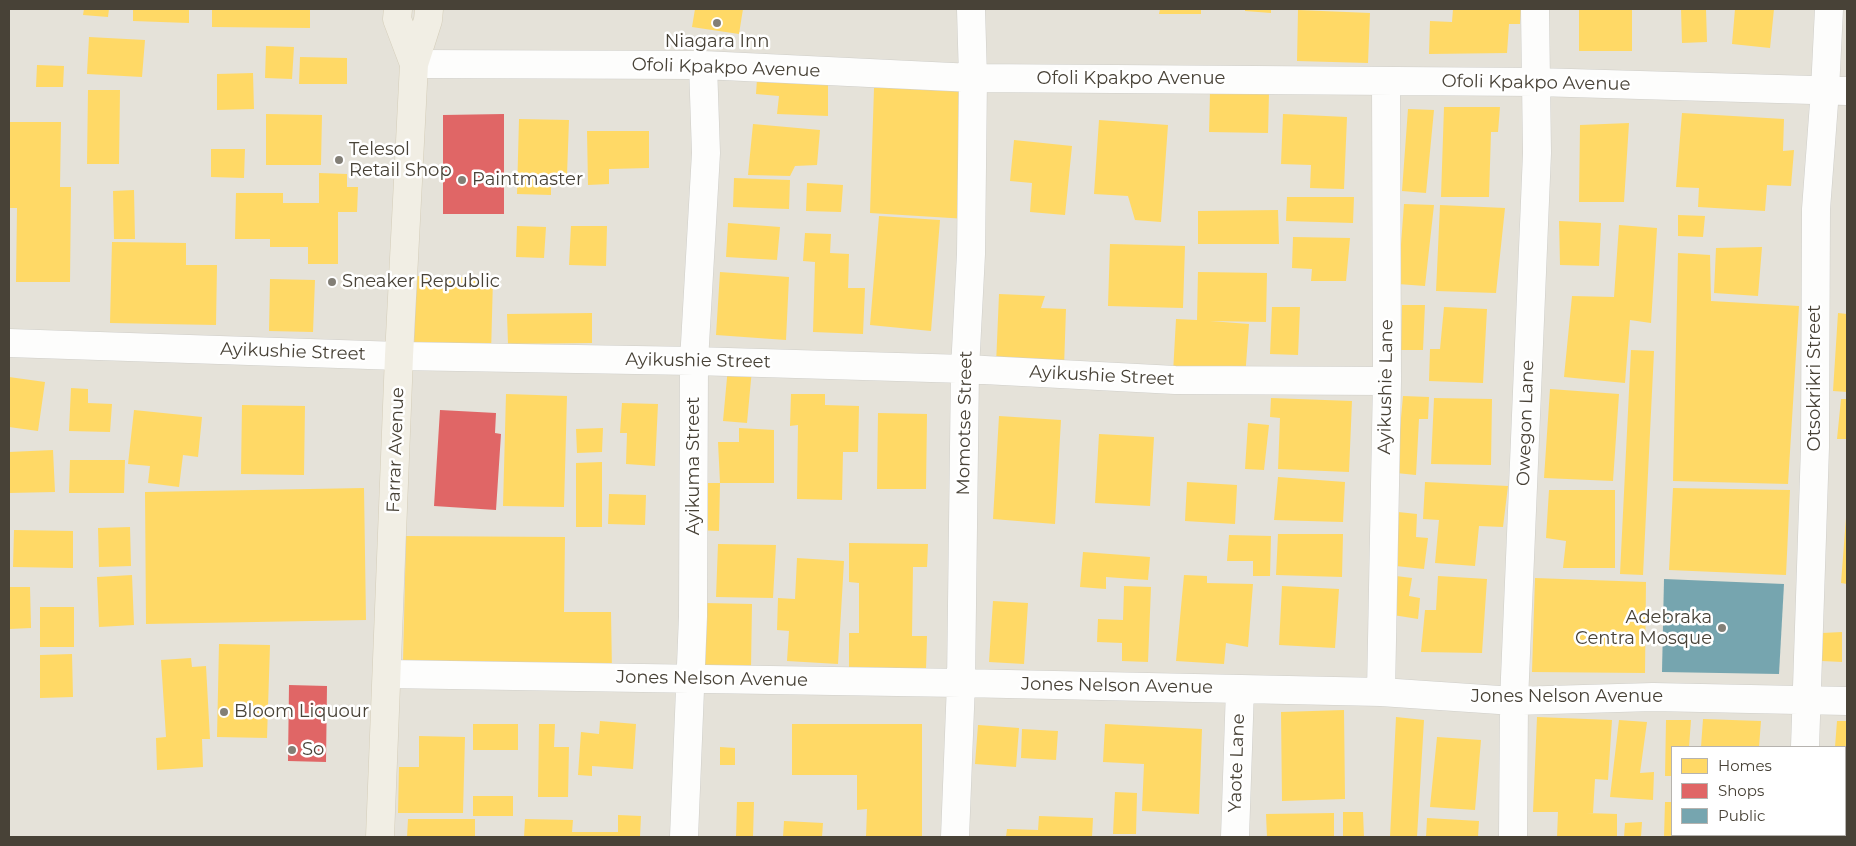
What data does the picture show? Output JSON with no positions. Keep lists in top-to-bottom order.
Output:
{
  "streets": {
    "main road": ["Farrar Avenue"],
    "street": [
      "Ofoli Kpakpo Avenue",
      "Ayikushie Street",
      "Otsokrikri Street",
      "Ayikushie Lane",
      "Momotse Street",
      "Owegon Lane",
      "Ayikuma Street",
      "Jones Nelson Avenue",
      "Yaote Lane"
    ]
  },
  "crossings": [
    ["Ofoli Kpakpo Avenue", "Otsokrikri Street"],
    ["Ofoli Kpakpo Avenue", "Ayikushie Lane"],
    ["Ofoli Kpakpo Avenue", "Momotse Street"],
    ["Ofoli Kpakpo Avenue", "Owegon Lane"],
    ["Ofoli Kpakpo Avenue", "Farrar Avenue"],
    ["Ofoli Kpakpo Avenue", "Ayikuma Street"],
    ["Ayikushie Street", "Ayikushie Lane"],
    ["Ayikushie Street", "Momotse Street"],
    ["Ayikushie Street", "Farrar Avenue"],
    ["Ayikushie Street", "Ayikuma Street"],
    ["Otsokrikri Street", "Jones Nelson Avenue"],
    ["Ayikushie Lane", "Jones Nelson Avenue"],
    ["Momotse Street", "Jones Nelson Avenue"],
    ["Owegon Lane", "Jones Nelson Avenue"],
    ["Farrar Avenue", "Jones Nelson Avenue"],
    ["Ayikuma Street", "Jones Nelson Avenue"],
    ["Jones Nelson Avenue", "Yaote Lane"]
  ],
  "places": [
    "Niagara Inn",
    "Telesol Retail Shop",
    "Paintmaster",
    "Sneaker Republic",
    "Adebraka Centra Mosque",
    "Bloom Liquour",
    "So"
  ],
  "legend": ["Homes", "Shops", "Public"]
}
